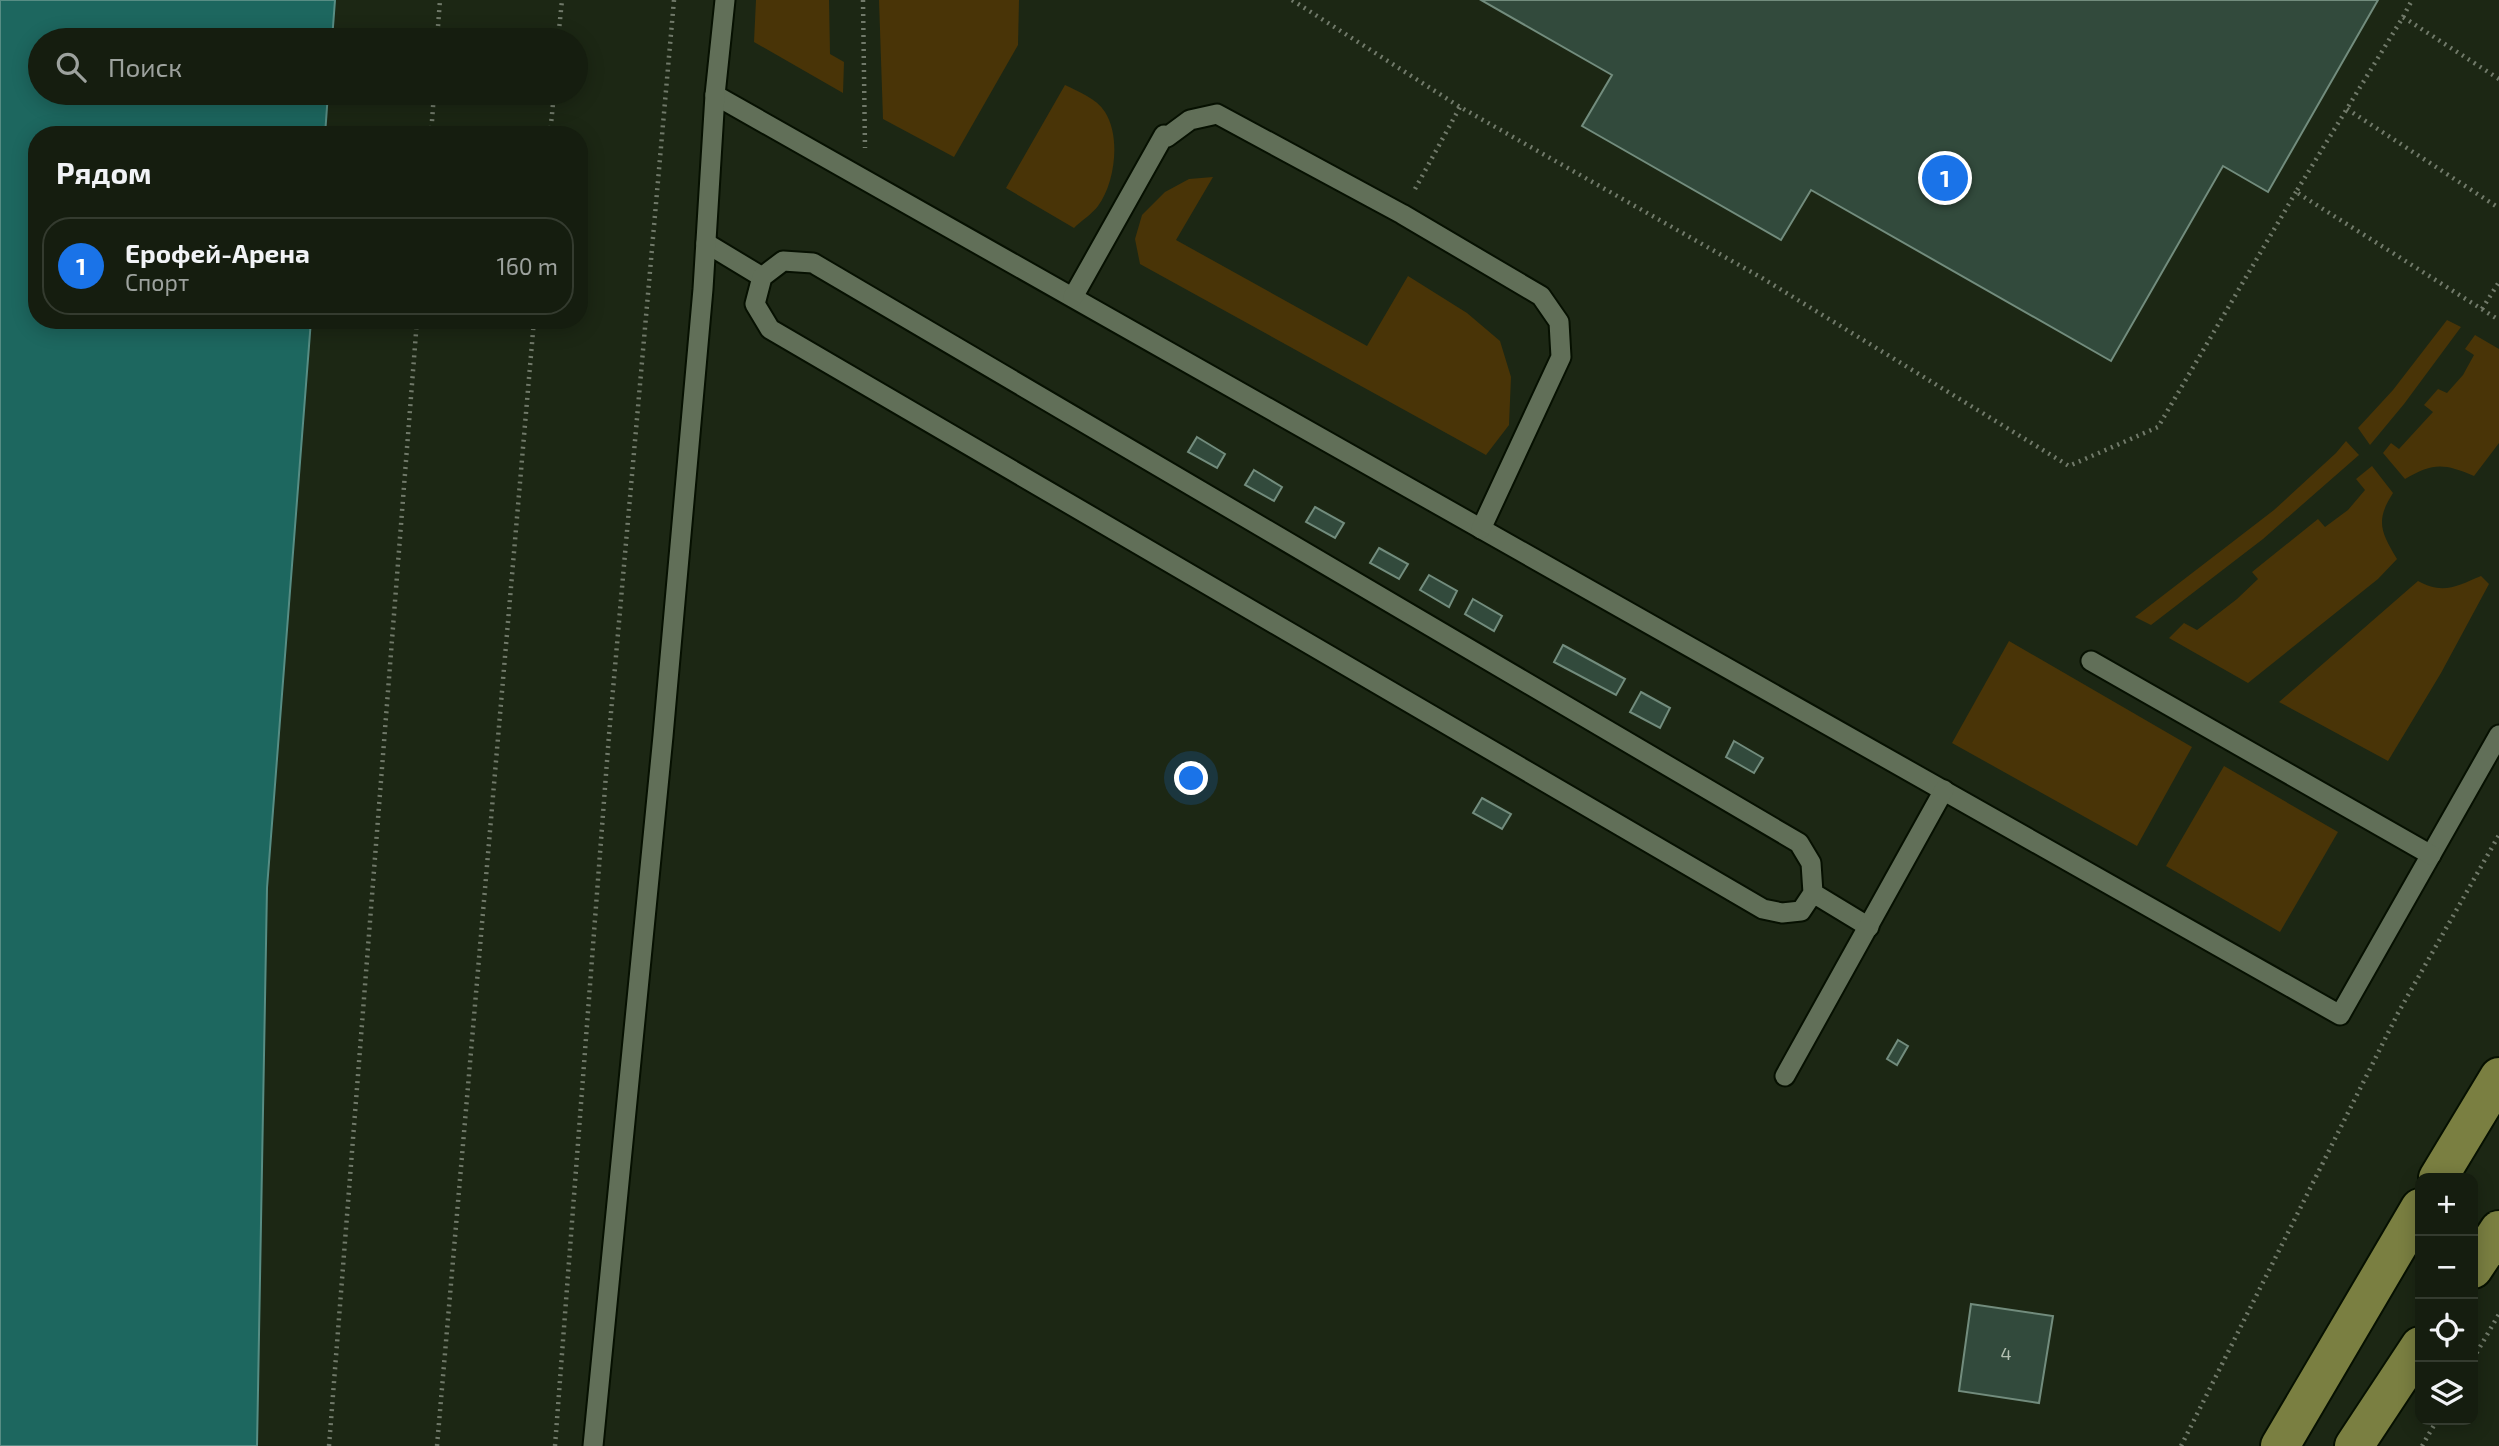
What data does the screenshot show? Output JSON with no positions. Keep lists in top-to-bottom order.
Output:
{
  "house_numbers": ["4"],
  "page": {
    "search": "Поиск",
    "heading": "Рядом",
    "pins": "1",
    "list": [
      {
        "mark": "1",
        "name": "Ерофей-Арена",
        "note": "Спорт",
        "value": "160 m"
      }
    ],
    "map_buttons": ["+", "−"]
  }
}
